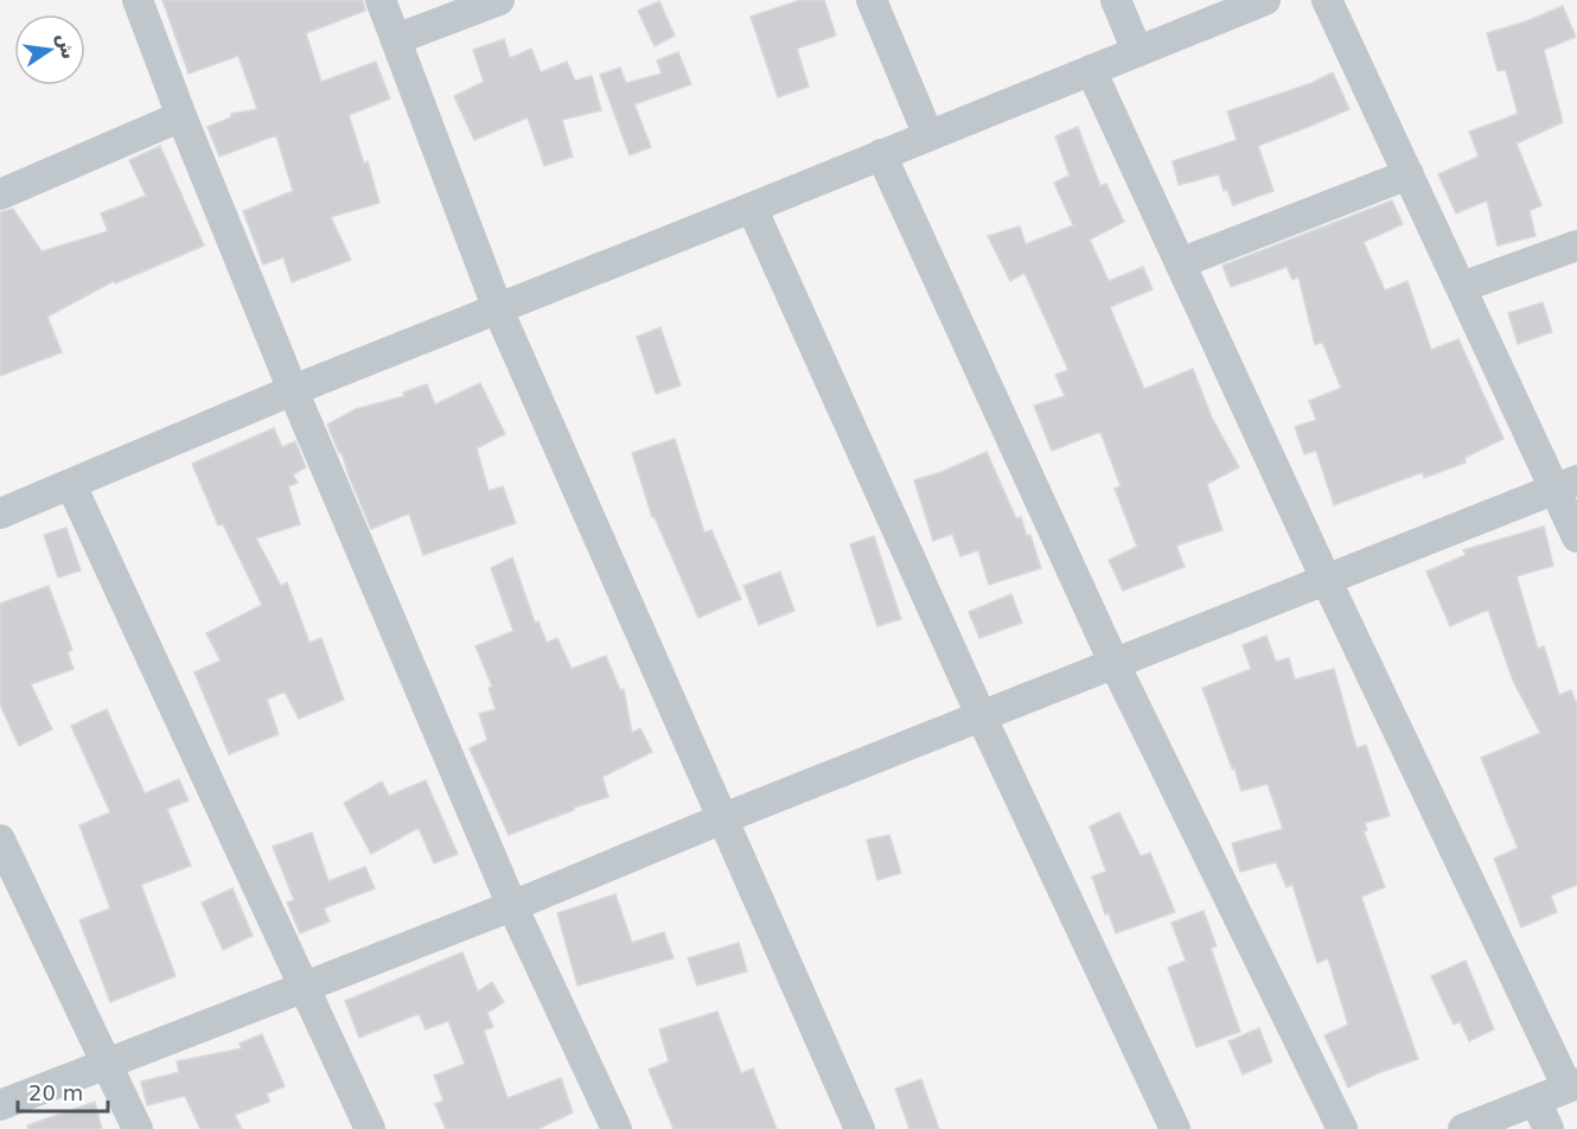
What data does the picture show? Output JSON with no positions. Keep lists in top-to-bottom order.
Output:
{
  "scale_bar": "20 m",
  "north": "right"
}
